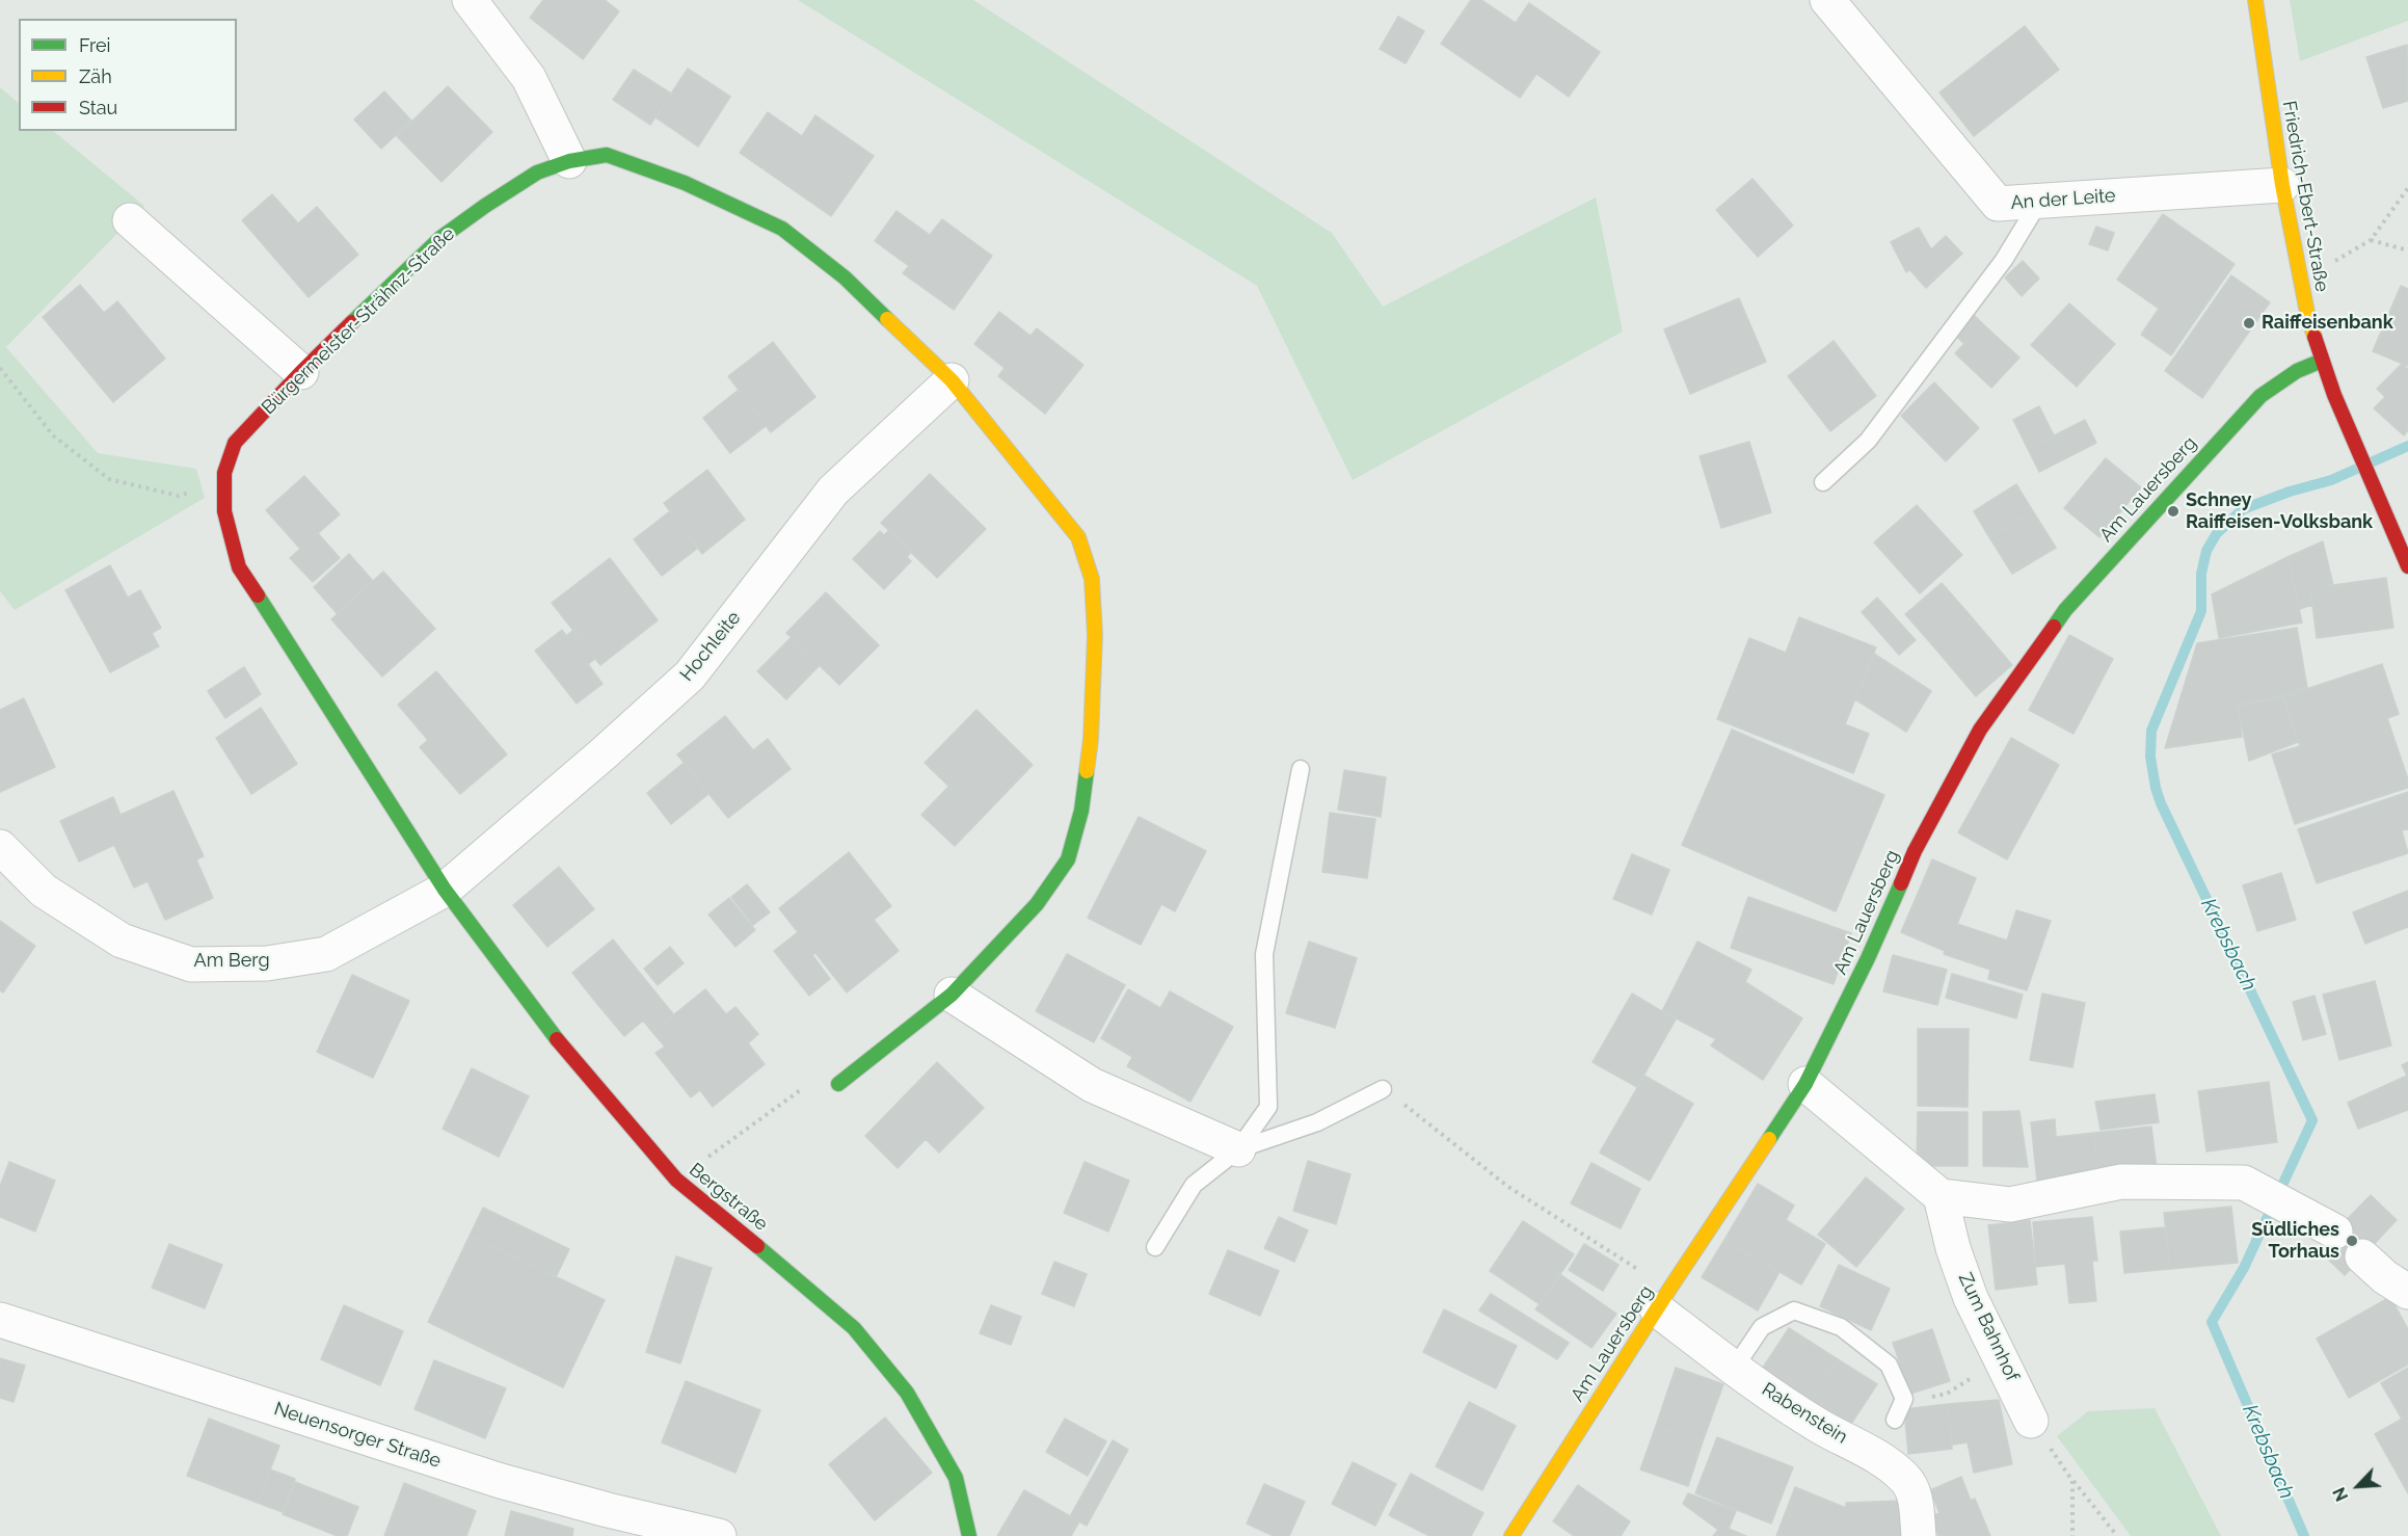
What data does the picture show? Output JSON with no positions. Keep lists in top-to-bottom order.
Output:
{
  "streets": {
    "street": [
      "Friedrich-Ebert-Straße",
      "An der Leite",
      "Bürgermeister-Strähnz-Straße",
      "Am Lauersberg",
      "Hochleite",
      "Am Berg",
      "Bergstraße",
      "Zum Bahnhof",
      "Rabenstein",
      "Neuensorger Straße"
    ]
  },
  "crossings": [
    ["Friedrich-Ebert-Straße", "An der Leite"],
    ["Friedrich-Ebert-Straße", "Am Lauersberg"],
    ["Bürgermeister-Strähnz-Straße", "Hochleite"],
    ["Bürgermeister-Strähnz-Straße", "Am Berg"],
    ["Bürgermeister-Strähnz-Straße", "Bergstraße"],
    ["Am Lauersberg", "Rabenstein"],
    ["Hochleite", "Am Berg"],
    ["Hochleite", "Bergstraße"],
    ["Am Berg", "Bergstraße"]
  ],
  "water": ["Krebsbach"],
  "places": ["Raiffeisenbank", "Schney Raiffeisen-Volksbank", "Südliches Torhaus"],
  "legend": ["Frei", "Zäh", "Stau"],
  "north": "bottom left"
}
